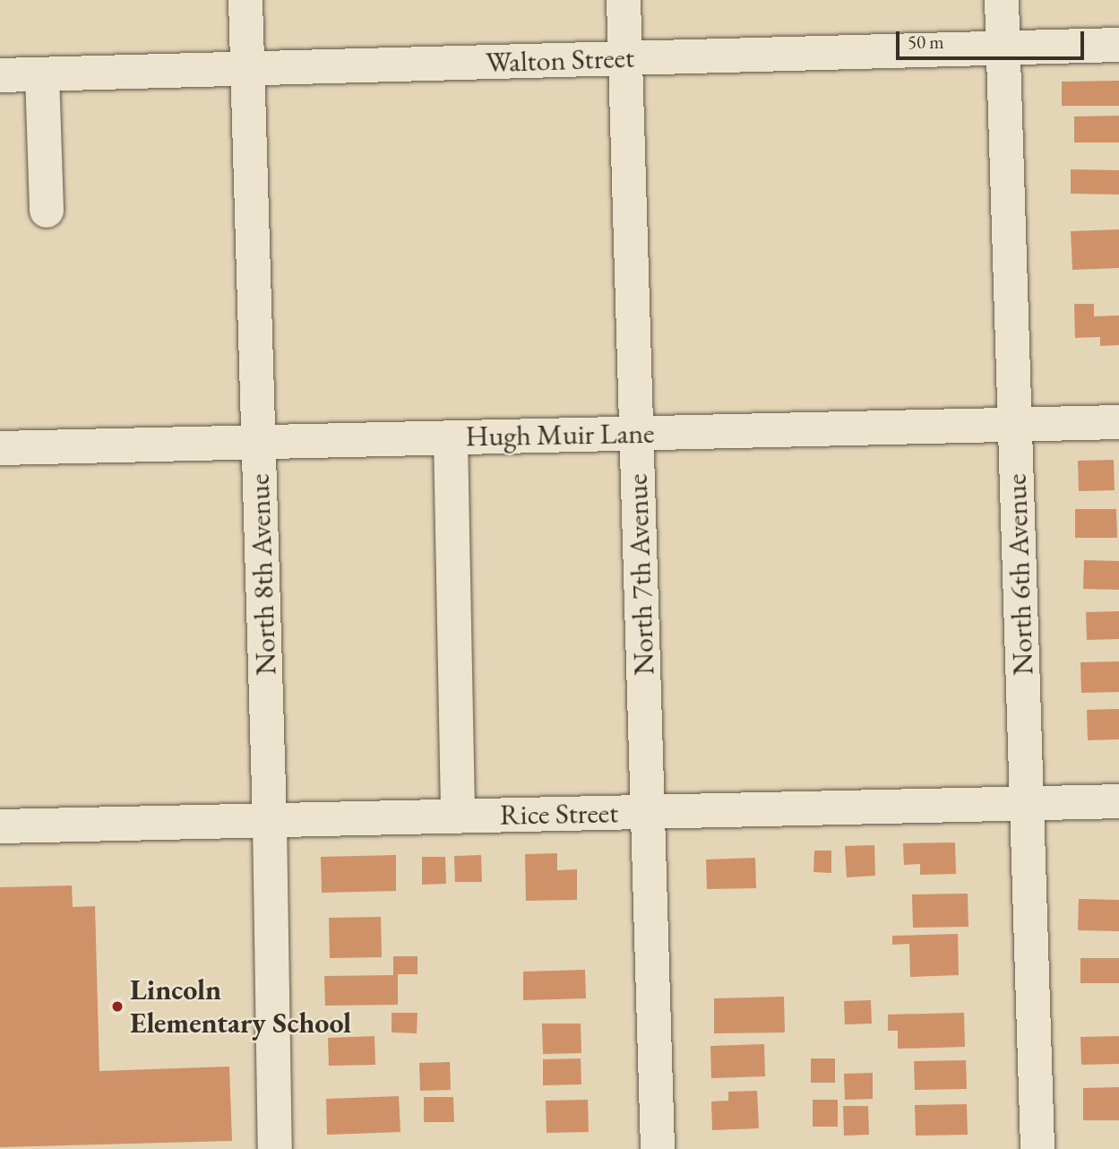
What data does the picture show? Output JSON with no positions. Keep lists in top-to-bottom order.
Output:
{
  "streets": {
    "street": [
      "Walton Street",
      "Hugh Muir Lane",
      "North 8th Avenue",
      "North 7th Avenue",
      "North 6th Avenue",
      "Rice Street"
    ]
  },
  "crossings": [
    ["Walton Street", "North 8th Avenue"],
    ["Walton Street", "North 7th Avenue"],
    ["Walton Street", "North 6th Avenue"],
    ["Hugh Muir Lane", "North 8th Avenue"],
    ["Hugh Muir Lane", "North 7th Avenue"],
    ["Hugh Muir Lane", "North 6th Avenue"],
    ["North 8th Avenue", "Rice Street"],
    ["North 7th Avenue", "Rice Street"],
    ["North 6th Avenue", "Rice Street"]
  ],
  "places": ["Lincoln Elementary School"],
  "scale_bar": "50 m"
}
